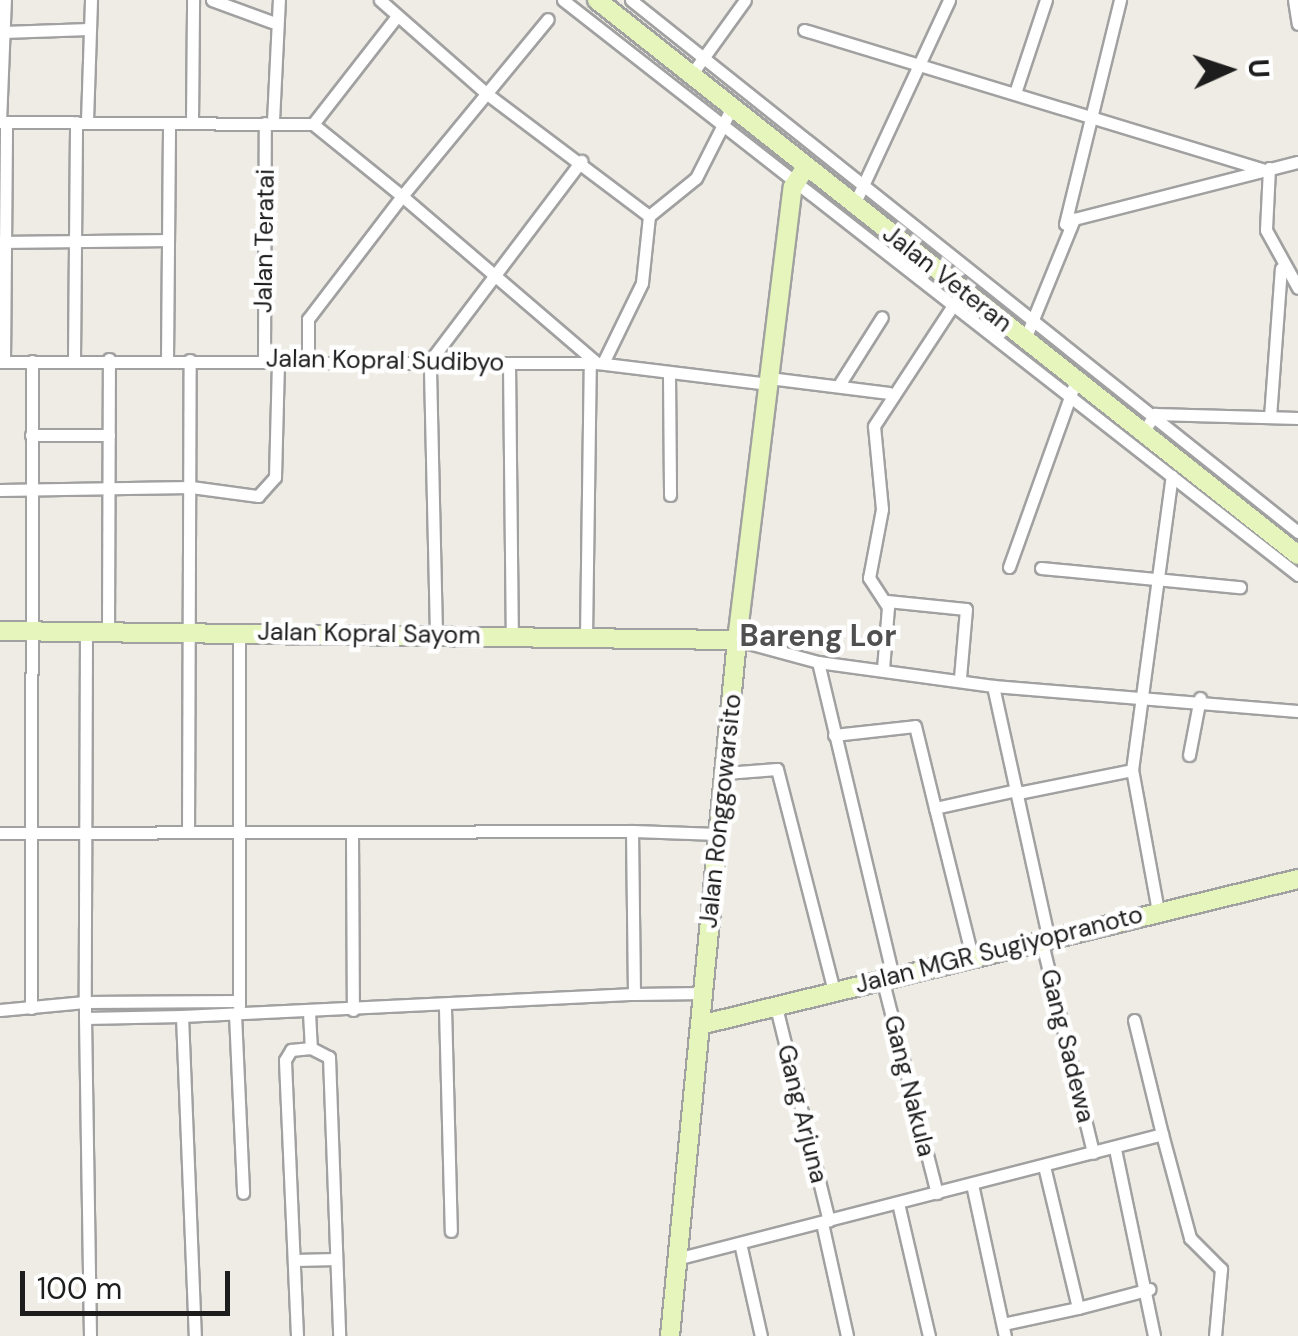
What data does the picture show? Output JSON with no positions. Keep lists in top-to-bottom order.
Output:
{
  "streets": {
    "street": [
      "Jalan Teratai",
      "Jalan Veteran",
      "Jalan Kopral Sudibyo",
      "Jalan Kopral Sayom",
      "Jalan Ronggowarsito",
      "Jalan MGR Sugiyopranoto",
      "Gang Sadewa",
      "Gang Nakula",
      "Gang Arjuna"
    ]
  },
  "crossings": [
    ["Jalan Teratai", "Jalan Kopral Sudibyo"],
    ["Jalan Veteran", "Jalan Ronggowarsito"],
    ["Jalan Kopral Sudibyo", "Jalan Ronggowarsito"],
    ["Jalan Kopral Sayom", "Jalan Ronggowarsito"],
    ["Jalan Ronggowarsito", "Jalan MGR Sugiyopranoto"],
    ["Jalan MGR Sugiyopranoto", "Gang Sadewa"],
    ["Jalan MGR Sugiyopranoto", "Gang Nakula"],
    ["Jalan MGR Sugiyopranoto", "Gang Arjuna"]
  ],
  "districts": ["Bareng Lor"],
  "scale_bar": "100 m",
  "north": "right"
}
